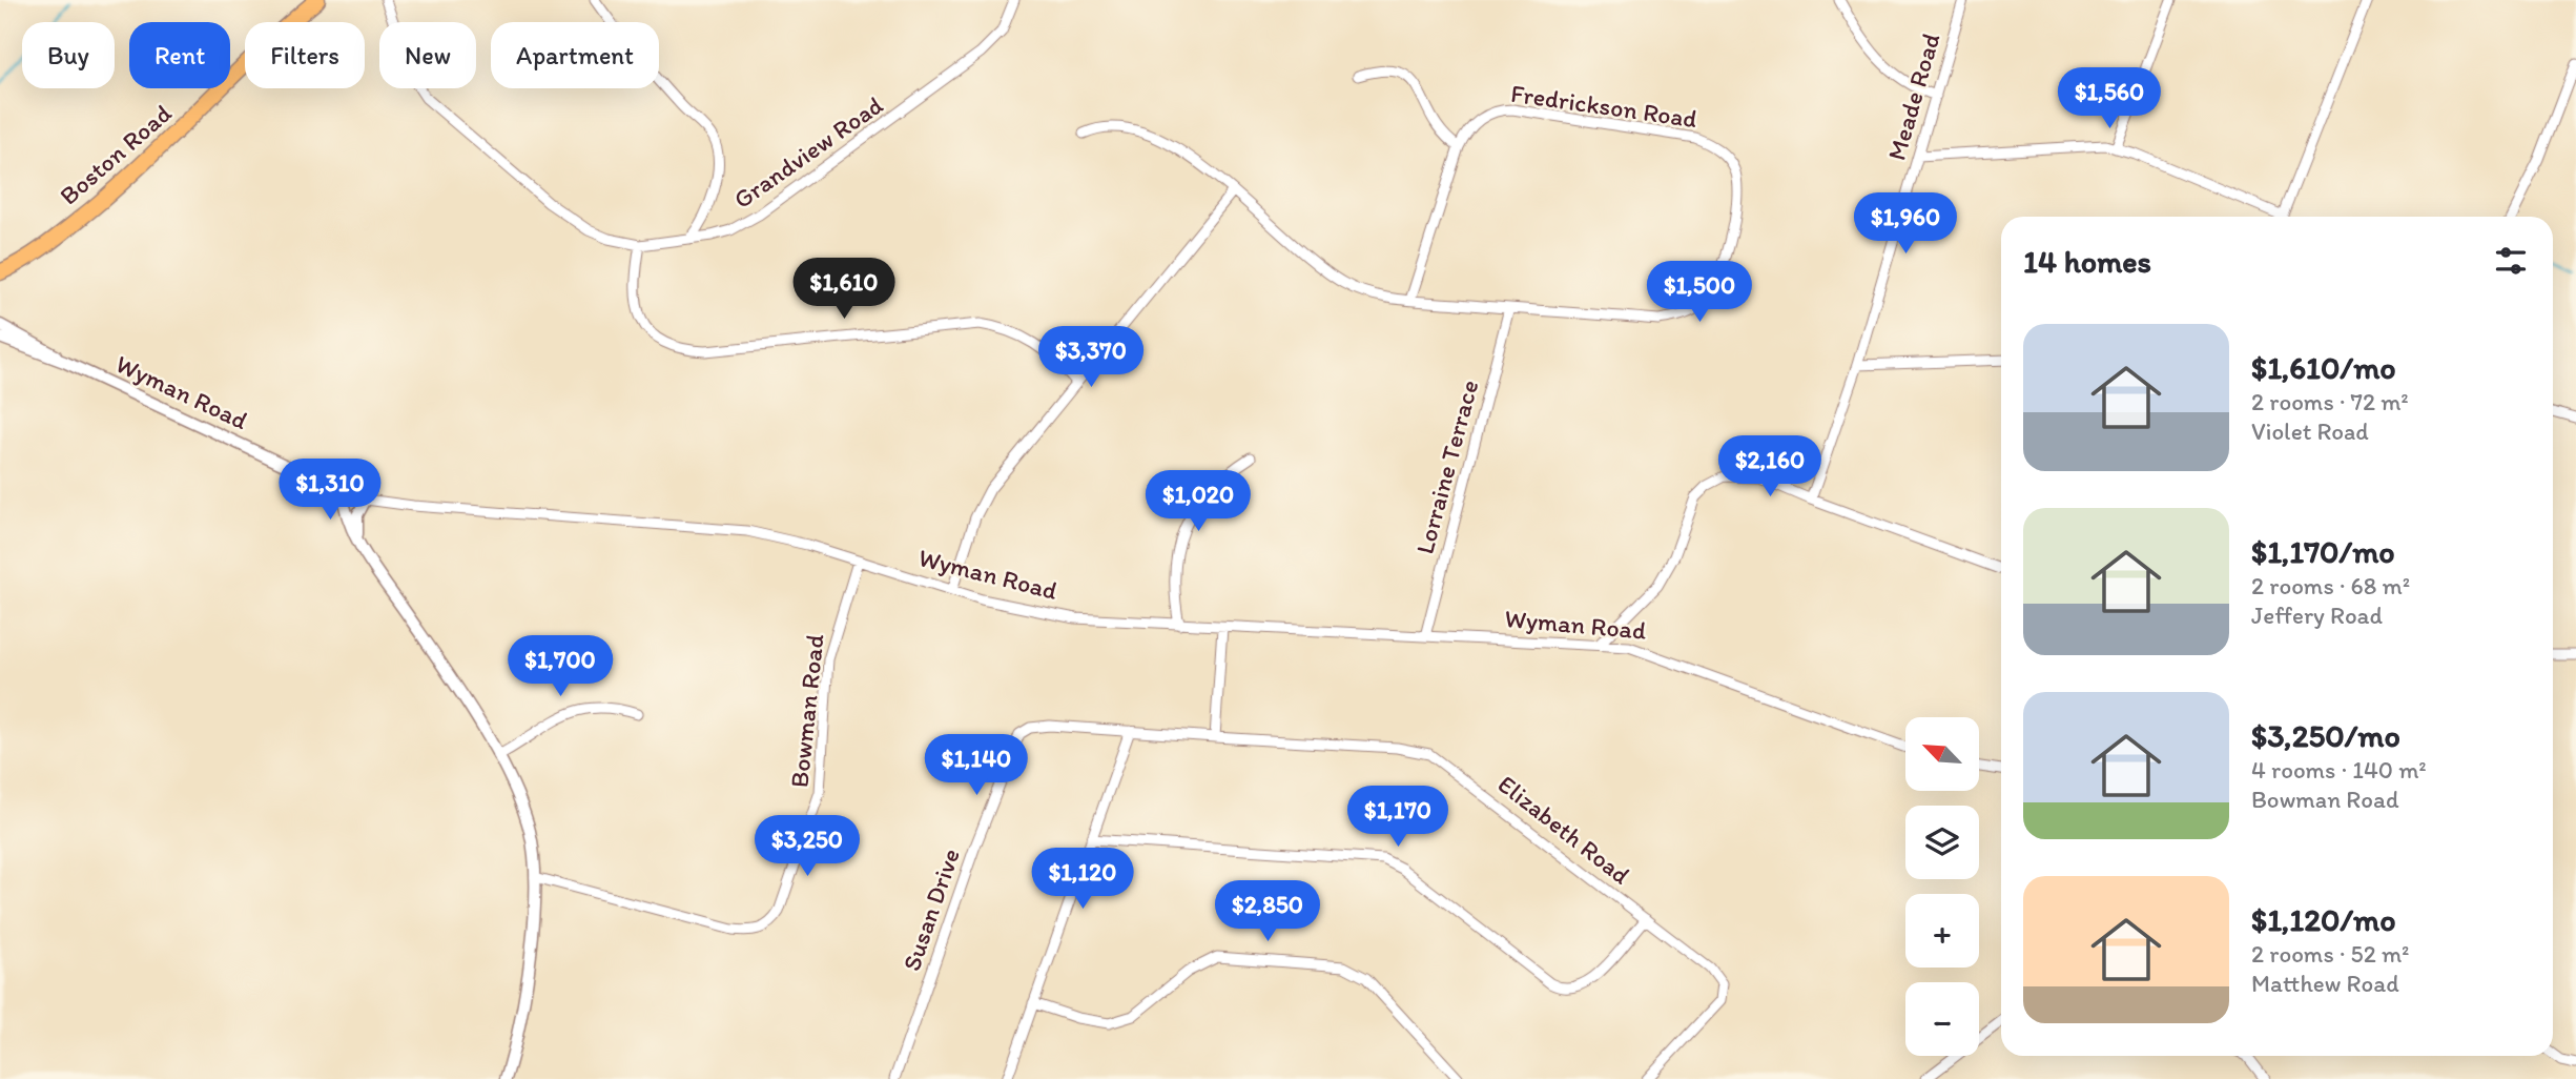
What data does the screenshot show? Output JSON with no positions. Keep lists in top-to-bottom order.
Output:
{
  "streets": {
    "main road": ["Boston Road"],
    "street": [
      "Meade Road",
      "Fredrickson Road",
      "Grandview Road",
      "Wyman Road",
      "Lorraine Terrace",
      "Bowman Road",
      "Elizabeth Road",
      "Susan Drive"
    ]
  },
  "crossings": [
    ["Fredrickson Road", "Lorraine Terrace"],
    ["Wyman Road", "Lorraine Terrace"],
    ["Wyman Road", "Bowman Road"],
    ["Elizabeth Road", "Susan Drive"]
  ],
  "north": "top left",
  "page": {
    "chip": [
      "Buy",
      "Rent",
      "Filters",
      "New",
      "Apartment"
    ],
    "price": [
      "$1,560",
      "$1,960",
      "$1,610",
      "$1,500",
      "$3,370",
      "$2,160",
      "$1,310",
      "$1,020",
      "$1,700",
      "$1,140",
      "$1,170",
      "$3,250",
      "$1,120",
      "$2,850"
    ],
    "heading": "14 homes",
    "list": [
      {
        "name": "$1,610/mo",
        "note": "2 rooms · 72 m² · Violet Road"
      },
      {
        "name": "$1,170/mo",
        "note": "2 rooms · 68 m² · Jeffery Road"
      },
      {
        "name": "$3,250/mo",
        "note": "4 rooms · 140 m² · Bowman Road"
      },
      {
        "name": "$1,120/mo",
        "note": "2 rooms · 52 m² · Matthew Road"
      }
    ],
    "map_buttons": ["+", "−"]
  }
}
